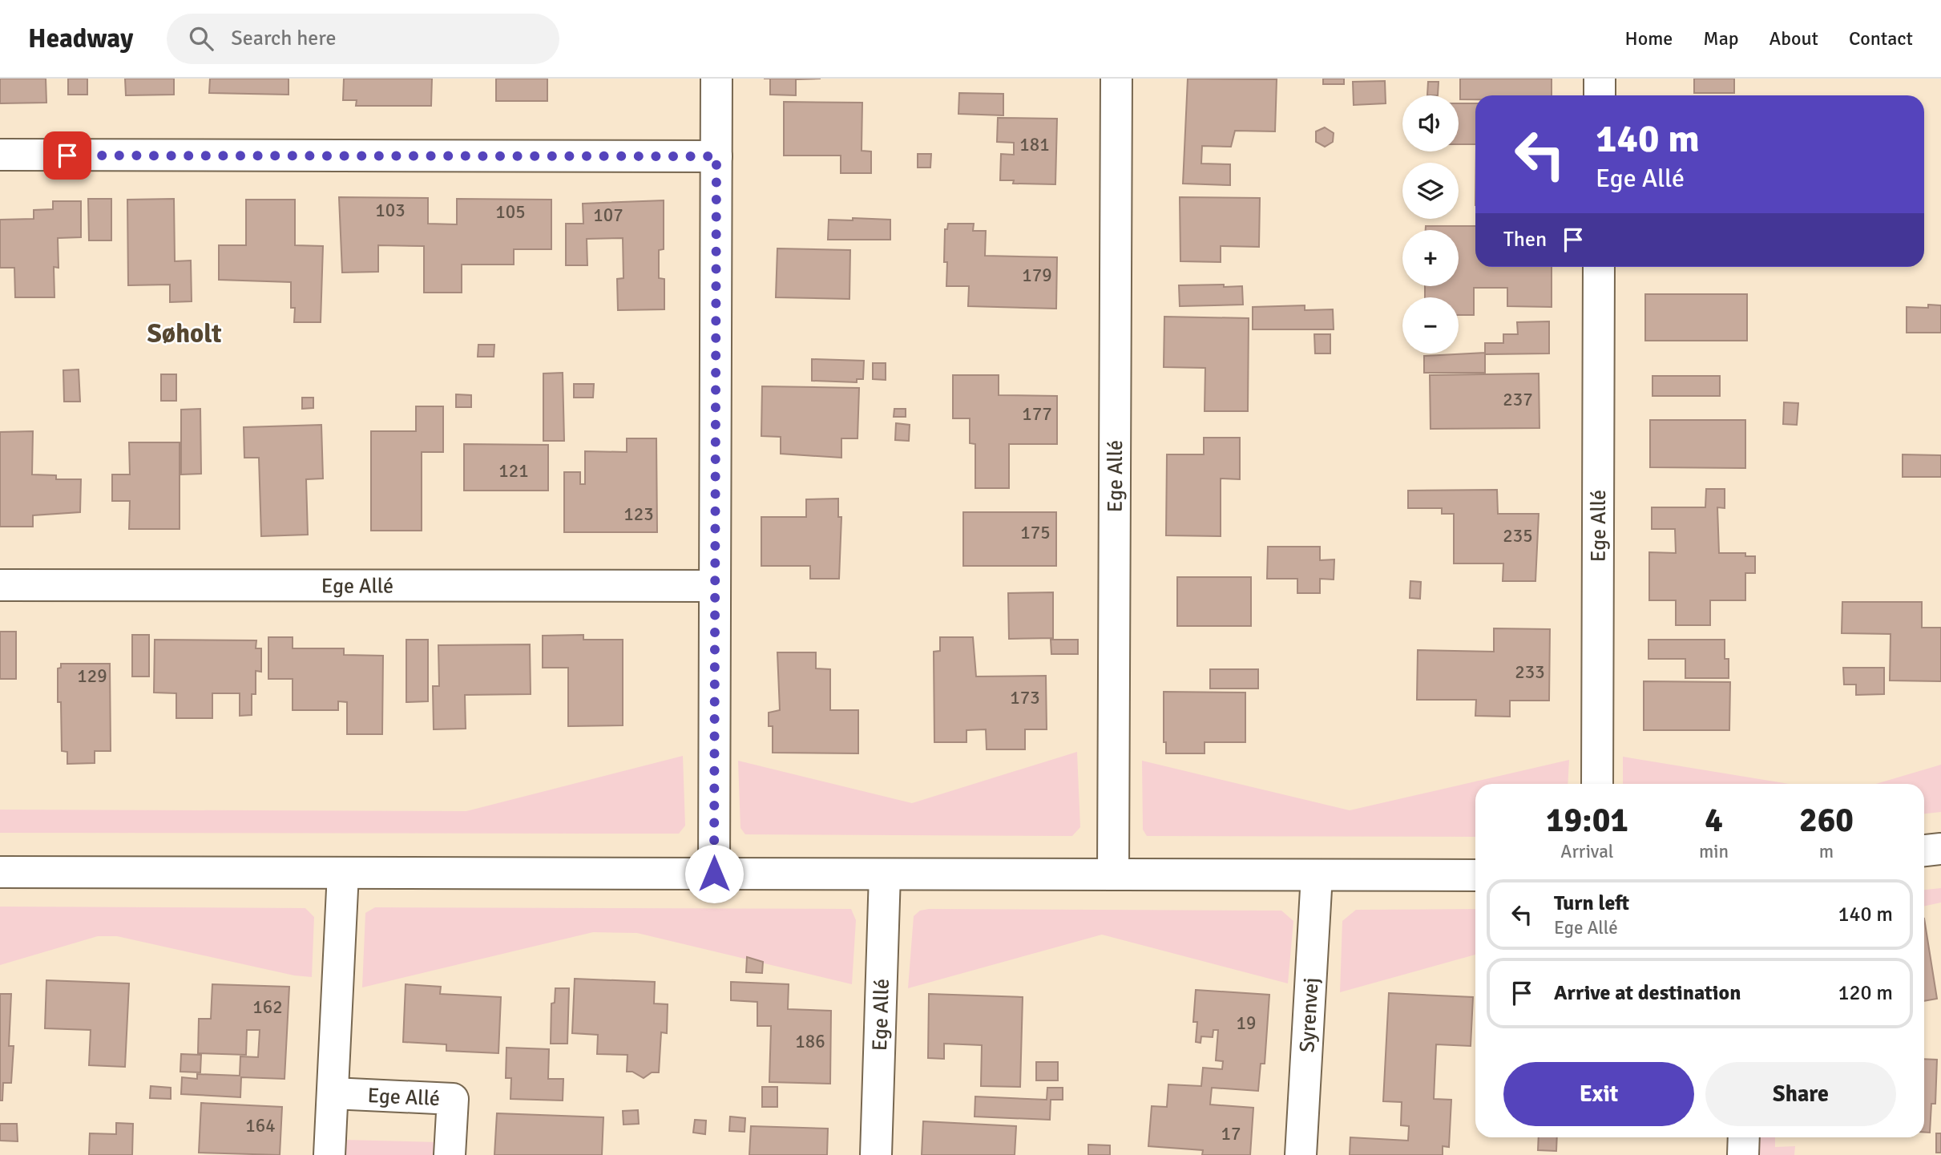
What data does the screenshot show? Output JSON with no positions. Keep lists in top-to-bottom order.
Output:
{
  "streets": {
    "street": ["Ege Allé", "Syrenvej"]
  },
  "districts": ["Søholt"],
  "house_numbers": [
    "181",
    "103",
    "105",
    "107",
    "179",
    "237",
    "177",
    "121",
    "123",
    "175",
    "235",
    "233",
    "129",
    "173",
    "162",
    "19",
    "186",
    "164",
    "17"
  ],
  "page": {
    "header": "Headway",
    "search": "Search here",
    "nav": [
      "Home",
      "Map",
      "About",
      "Contact"
    ],
    "map_buttons": ["+", "−"],
    "turn": ["140 m", "Ege Allé"],
    "then": "Then",
    "eta": [
      "19:01",
      "Arrival",
      "4",
      "min",
      "260",
      "m"
    ],
    "list": [
      {
        "name": "Turn left",
        "note": "Ege Allé",
        "value": "140 m"
      },
      {
        "name": "Arrive at destination",
        "value": "120 m"
      }
    ],
    "buttons": ["Exit", "Share"]
  }
}
